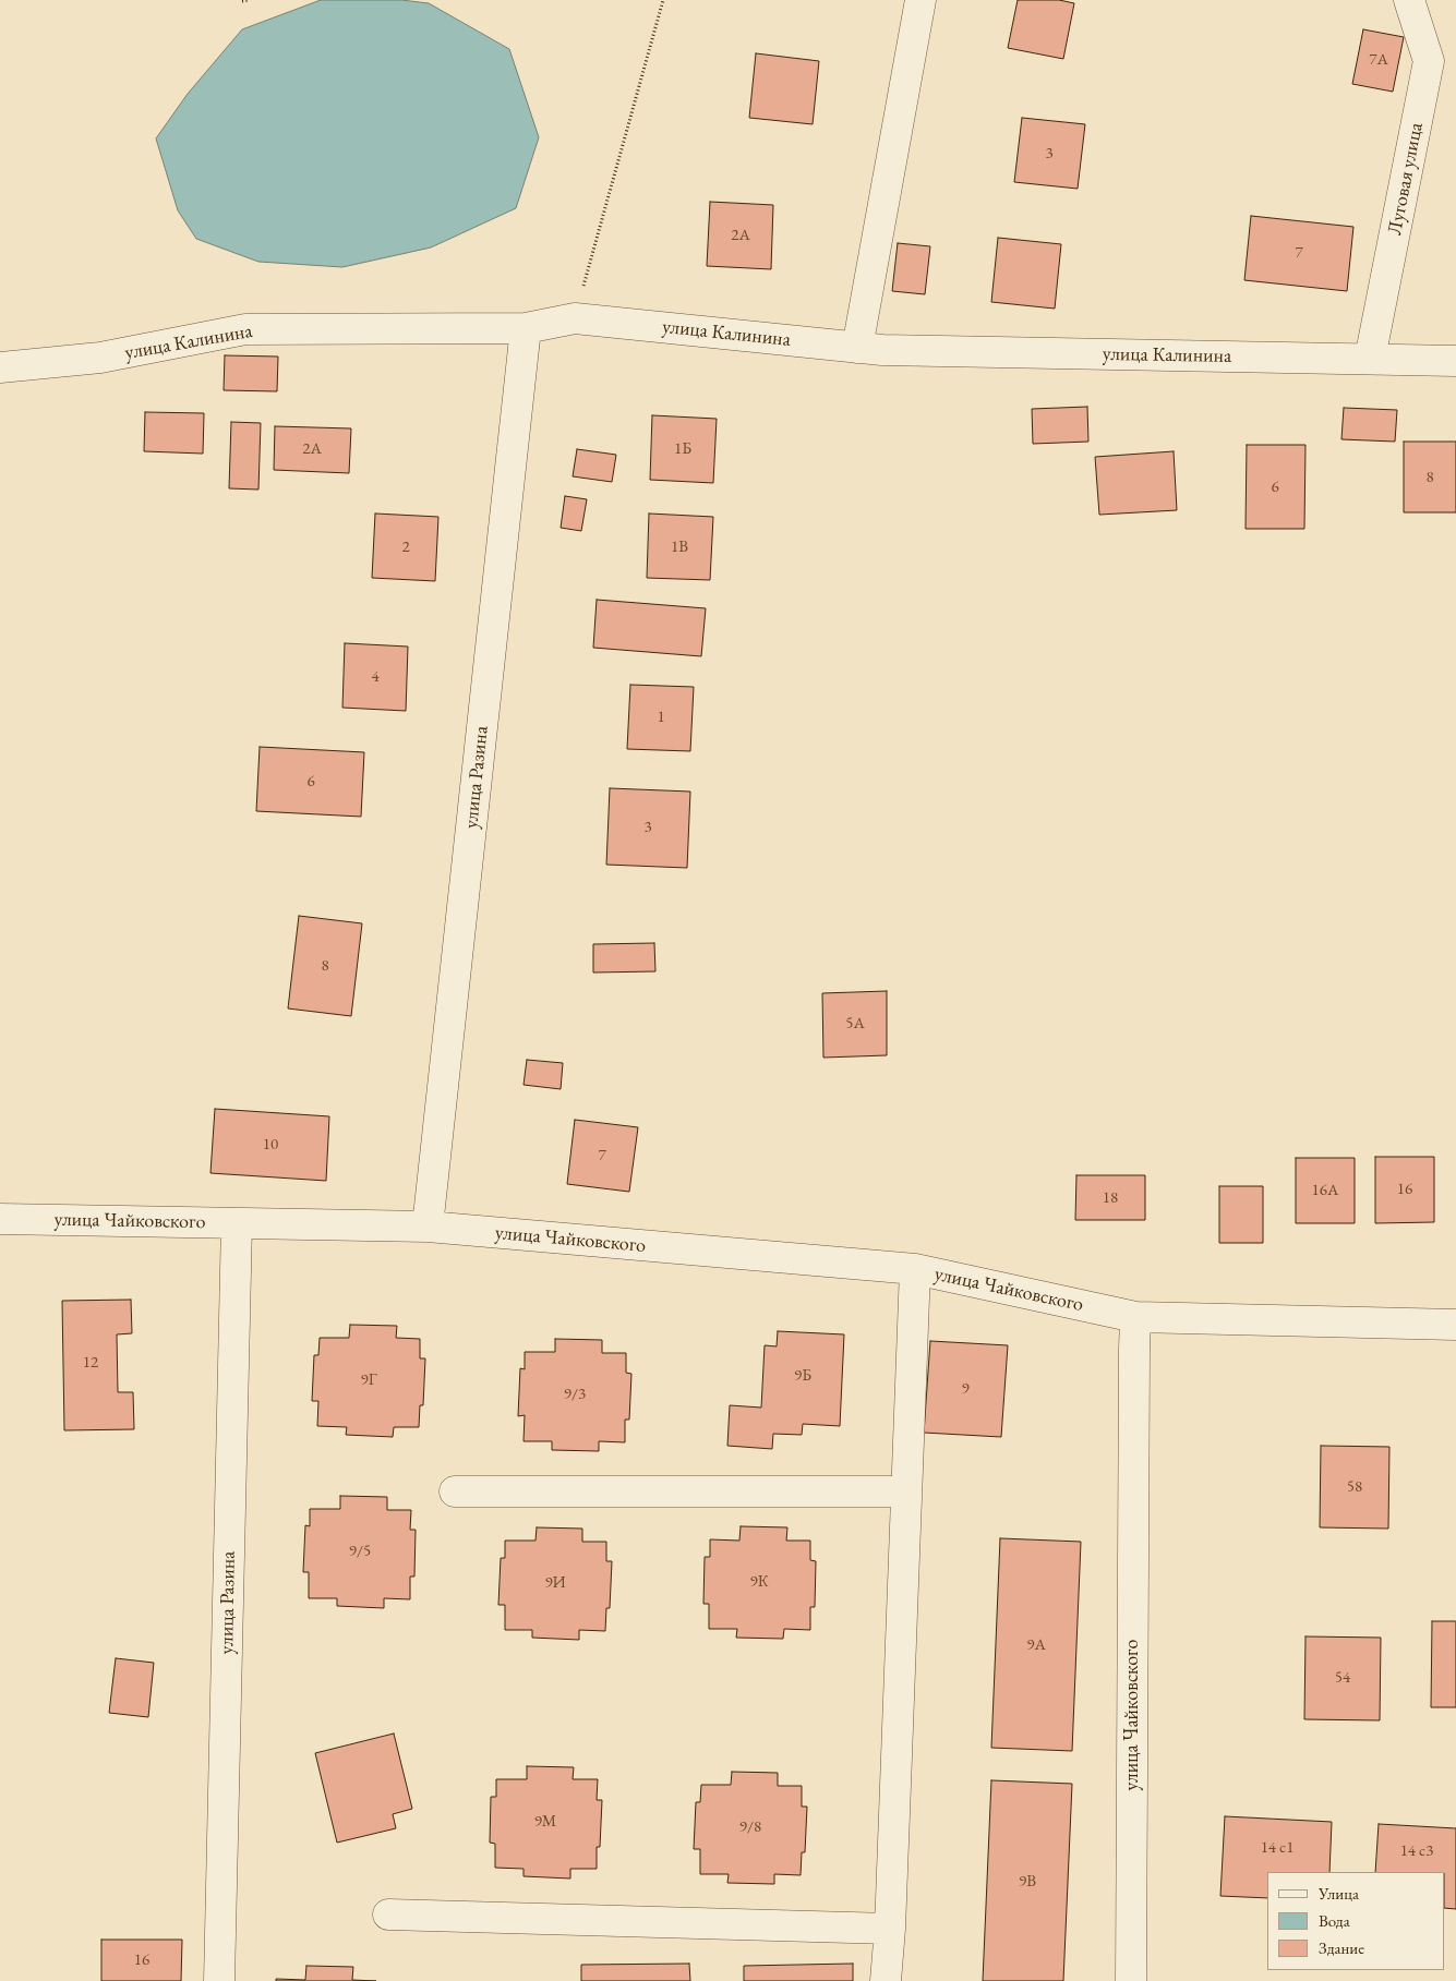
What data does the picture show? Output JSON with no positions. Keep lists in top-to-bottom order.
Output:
{
  "streets": {
    "street": [
      "Луговая улица",
      "улица Калинина",
      "улица Разина",
      "улица Чайковского"
    ]
  },
  "crossings": [
    ["Луговая улица", "улица Калинина"],
    ["улица Калинина", "улица Разина"],
    ["улица Разина", "улица Чайковского"]
  ],
  "house_numbers": [
    "7А",
    "3",
    "2А",
    "7",
    "2А",
    "1Б",
    "8",
    "6",
    "2",
    "1В",
    "4",
    "1",
    "6",
    "3",
    "8",
    "5А",
    "10",
    "7",
    "16",
    "16А",
    "18",
    "12",
    "9Б",
    "9Г",
    "9",
    "9/3",
    "58",
    "9/5",
    "9К",
    "9И",
    "9А",
    "54",
    "9М",
    "9/8",
    "14 с1",
    "14 с3",
    "9В",
    "16"
  ],
  "legend": ["Улица", "Вода", "Здание"]
}
